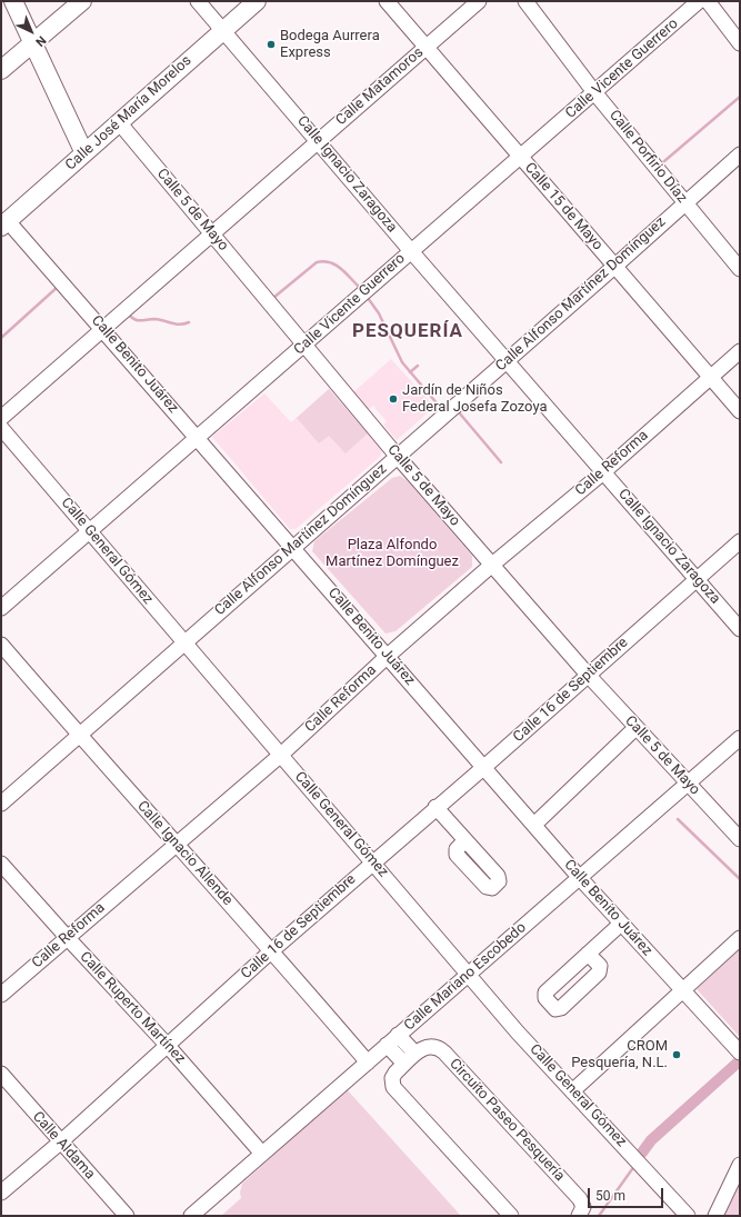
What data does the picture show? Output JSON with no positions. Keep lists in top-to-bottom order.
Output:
{
  "streets": {
    "main road": ["Calle José María Morelos"],
    "street": [
      "Calle Vicente Guerrero",
      "Calle Matamoros",
      "Calle Porfirio Díaz",
      "Calle Ignacio Zaragoza",
      "Calle 15 de Mayo",
      "Calle 5 de Mayo",
      "Calle Alfonso Martínez Domínguez",
      "Calle Benito Juárez",
      "Calle Reforma",
      "Calle General Gómez",
      "Calle 16 de Septiembre",
      "Calle Ignacio Allende",
      "Calle Mariano Escobedo",
      "Calle Ruperto Martínez",
      "Circuito Paseo Pesquería",
      "Calle Aldama"
    ]
  },
  "crossings": [
    ["Calle Vicente Guerrero", "Calle Porfirio Díaz"],
    ["Calle Vicente Guerrero", "Calle Ignacio Zaragoza"],
    ["Calle Vicente Guerrero", "Calle 15 de Mayo"],
    ["Calle Vicente Guerrero", "Calle 5 de Mayo"],
    ["Calle Vicente Guerrero", "Calle Benito Juárez"],
    ["Calle Vicente Guerrero", "Calle General Gómez"],
    ["Calle Matamoros", "Calle Ignacio Zaragoza"],
    ["Calle Matamoros", "Calle 15 de Mayo"],
    ["Calle Matamoros", "Calle 5 de Mayo"],
    ["Calle Matamoros", "Calle Benito Juárez"],
    ["Calle José María Morelos", "Calle Ignacio Zaragoza"],
    ["Calle José María Morelos", "Calle 5 de Mayo"],
    ["Calle José María Morelos", "Calle Benito Juárez"],
    ["Calle Porfirio Díaz", "Calle Alfonso Martínez Domínguez"],
    ["Calle Ignacio Zaragoza", "Calle Alfonso Martínez Domínguez"],
    ["Calle Ignacio Zaragoza", "Calle Reforma"],
    ["Calle Ignacio Zaragoza", "Calle 16 de Septiembre"],
    ["Calle 15 de Mayo", "Calle Alfonso Martínez Domínguez"],
    ["Calle 15 de Mayo", "Calle Reforma"],
    ["Calle 5 de Mayo", "Calle Alfonso Martínez Domínguez"],
    ["Calle 5 de Mayo", "Calle Reforma"],
    ["Calle 5 de Mayo", "Calle 16 de Septiembre"],
    ["Calle 5 de Mayo", "Calle Mariano Escobedo"],
    ["Calle Alfonso Martínez Domínguez", "Calle Benito Juárez"],
    ["Calle Alfonso Martínez Domínguez", "Calle General Gómez"],
    ["Calle Alfonso Martínez Domínguez", "Calle Ignacio Allende"],
    ["Calle Benito Juárez", "Calle Reforma"],
    ["Calle Benito Juárez", "Calle 16 de Septiembre"],
    ["Calle Benito Juárez", "Calle Mariano Escobedo"],
    ["Calle Reforma", "Calle General Gómez"],
    ["Calle Reforma", "Calle Ignacio Allende"],
    ["Calle Reforma", "Calle Ruperto Martínez"],
    ["Calle General Gómez", "Calle 16 de Septiembre"],
    ["Calle General Gómez", "Calle Mariano Escobedo"],
    ["Calle 16 de Septiembre", "Calle Ignacio Allende"],
    ["Calle 16 de Septiembre", "Calle Ruperto Martínez"],
    ["Calle 16 de Septiembre", "Calle Aldama"],
    ["Calle Ignacio Allende", "Calle Mariano Escobedo"],
    ["Calle Mariano Escobedo", "Calle Ruperto Martínez"]
  ],
  "districts": ["PESQUERÍA"],
  "parks": ["Plaza Alfondo Martínez Domínguez"],
  "places": ["Bodega Aurrera Express", "Jardín de Niños Federal Josefa Zozoya", "CROM Pesquería, N.L."],
  "scale_bar": "50 m",
  "north": "bottom right"
}
